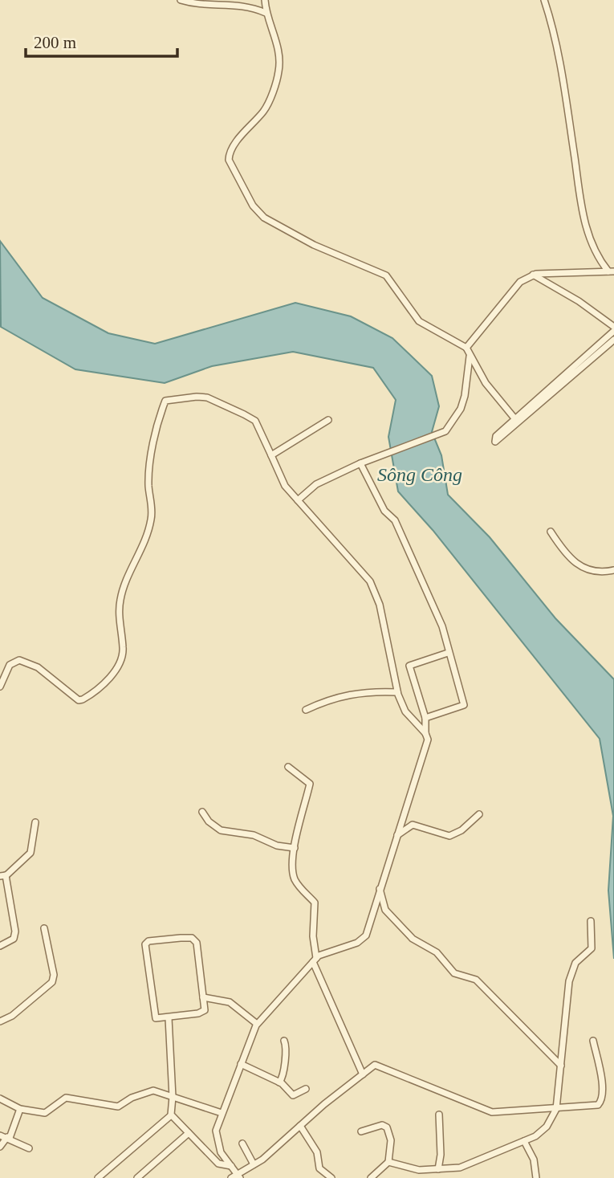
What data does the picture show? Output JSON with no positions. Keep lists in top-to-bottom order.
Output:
{
  "water": ["Sông Công"],
  "scale_bar": "200 m"
}
